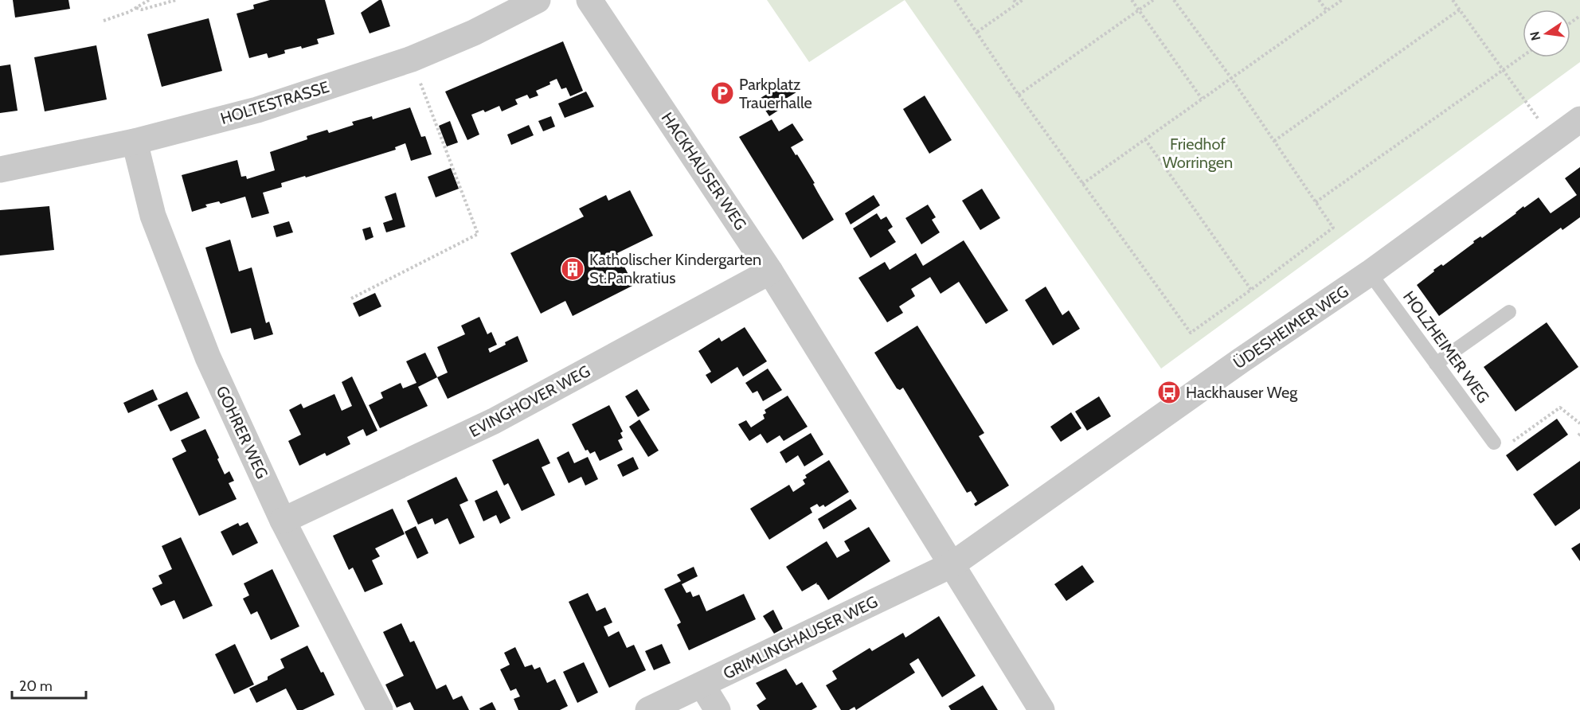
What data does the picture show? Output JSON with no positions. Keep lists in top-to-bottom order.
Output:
{
  "streets": {
    "street": [
      "HOLTESTRASSE",
      "HACKHAUSER WEG",
      "ÜDESHEIMER WEG",
      "EVINGHOVER WEG",
      "GOHRER WEG",
      "GRIMLINGHAUSER WEG"
    ],
    "lane": ["HOLZHEIMER WEG"]
  },
  "crossings": [
    ["HOLTESTRASSE", "GOHRER WEG"],
    ["HACKHAUSER WEG", "ÜDESHEIMER WEG"],
    ["HACKHAUSER WEG", "EVINGHOVER WEG"],
    ["HACKHAUSER WEG", "GRIMLINGHAUSER WEG"],
    ["ÜDESHEIMER WEG", "HOLZHEIMER WEG"],
    ["ÜDESHEIMER WEG", "GRIMLINGHAUSER WEG"],
    ["EVINGHOVER WEG", "GOHRER WEG"]
  ],
  "parks": ["Friedhof Worringen"],
  "places": {
    "parking": ["Parkplatz Trauerhalle"],
    "building": ["Katholischer Kindergarten St.Pankratius"],
    "bus stop": ["Hackhauser Weg"]
  },
  "scale_bar": "20 m",
  "north": "left"
}
